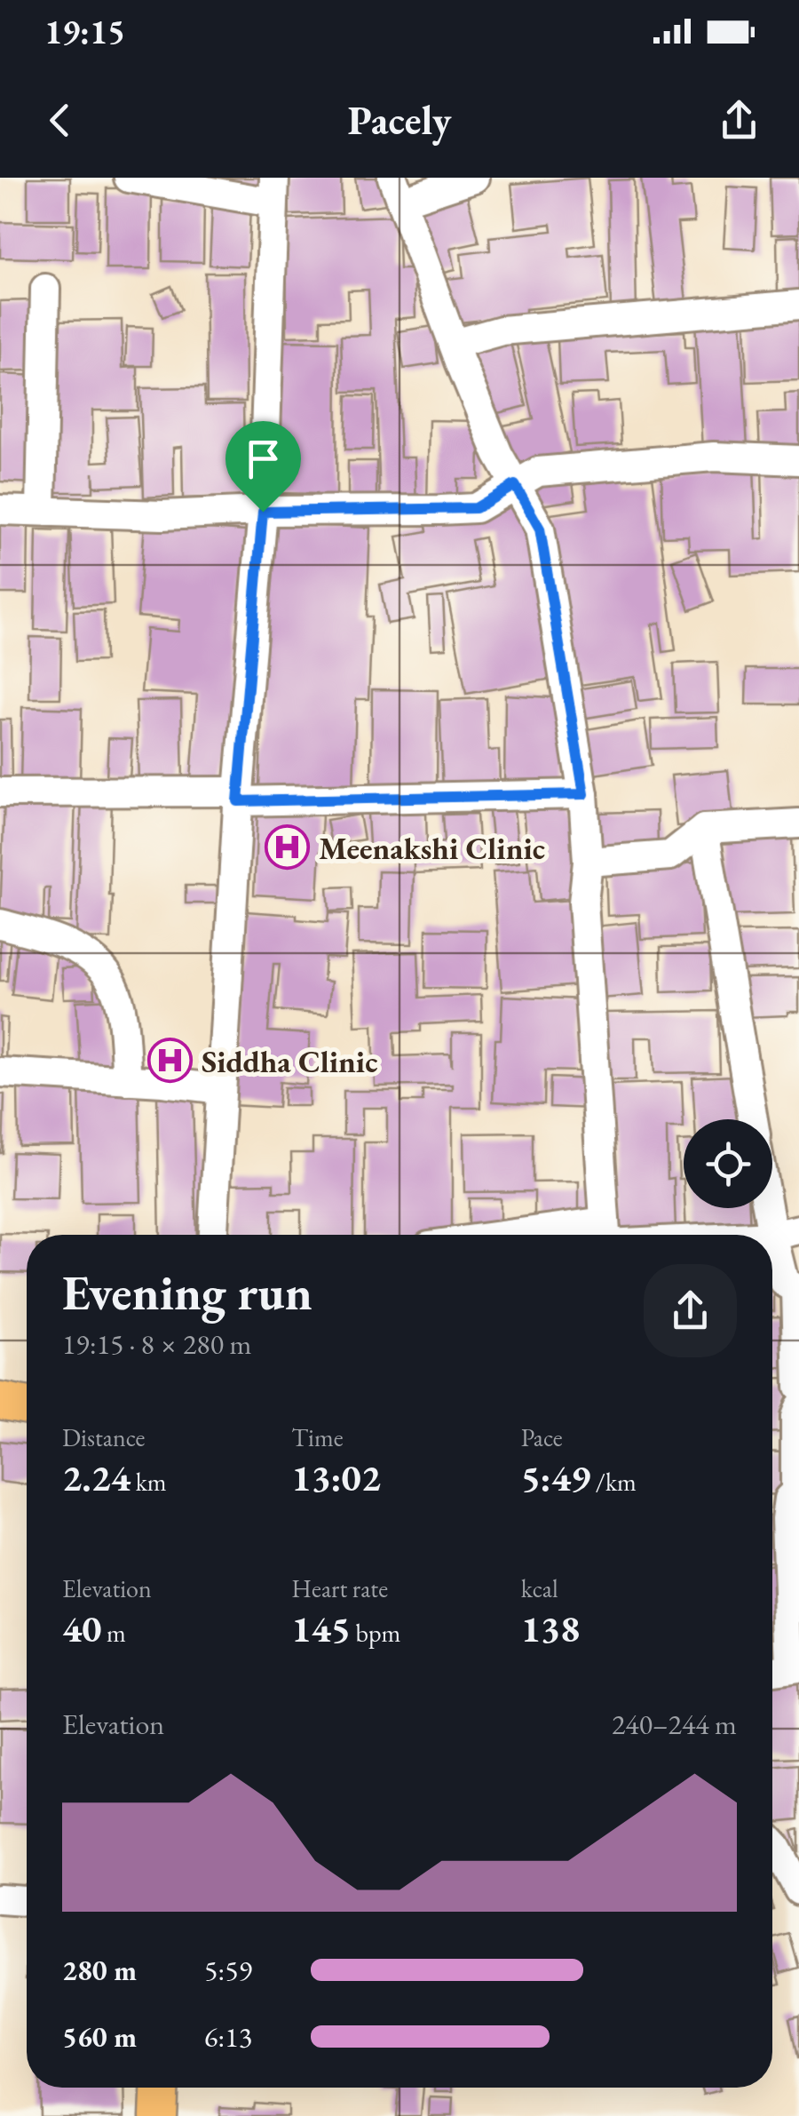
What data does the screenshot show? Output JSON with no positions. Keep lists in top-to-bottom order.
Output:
{
  "places": {
    "hospital": ["Meenakshi Clinic", "Siddha Clinic"]
  },
  "page": {
    "status": "19:15",
    "header": "Pacely",
    "heading": ["Evening run", "19:15 · 8 × 280 m"],
    "stats": [
      ["Distance", "2.24 km"],
      ["Time", "13:02"],
      ["Pace", "5:49 /km"],
      ["Elevation", "40 m"],
      ["Heart rate", "145 bpm"],
      ["kcal", "138"]
    ],
    "chart": ["Elevation", "240–244 m"],
    "list": [
      {
        "name": "280 m",
        "note": "5:59"
      },
      {
        "name": "560 m",
        "note": "6:13"
      }
    ]
  }
}
